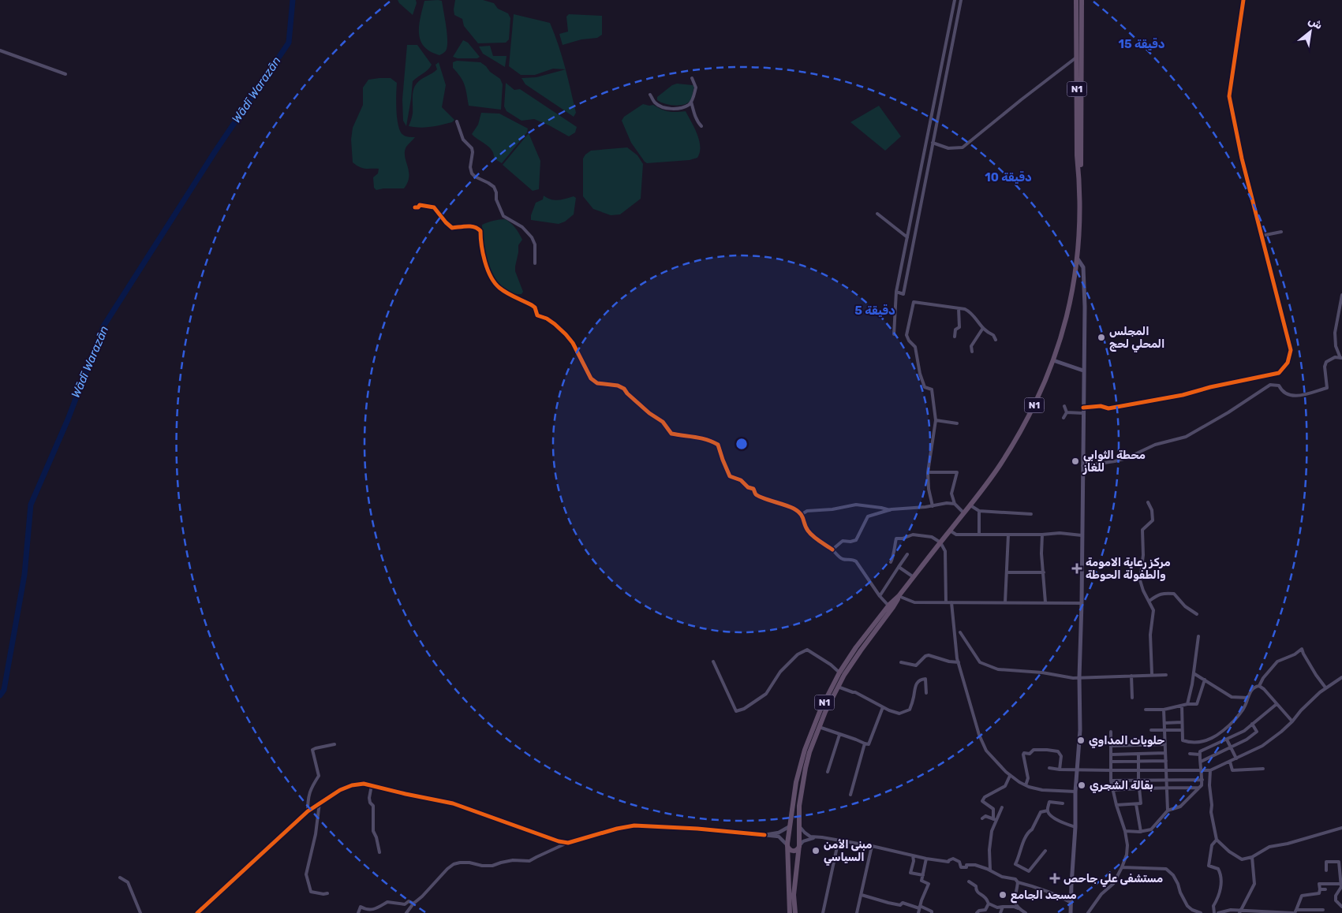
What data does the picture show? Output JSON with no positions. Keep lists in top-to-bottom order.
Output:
{
  "streets": {
    "highway": ["N1"]
  },
  "water": ["Wādī Warazān"],
  "places": {
    "other": [
      "المجلس المحلي لحج",
      "محطة الثوابي للغاز",
      "حلويات المداوي",
      "بقالة الشجري",
      "مبنى الأمن السياسي",
      "مسجد الجامع"
    ],
    "health": ["مركز رعاية الامومة والطفولة الحوطة", "مستشفى علي جاحص"]
  },
  "north": "top right",
  "rings": ["15 دقيقة", "10 دقيقة", "5 دقيقة"]
}
